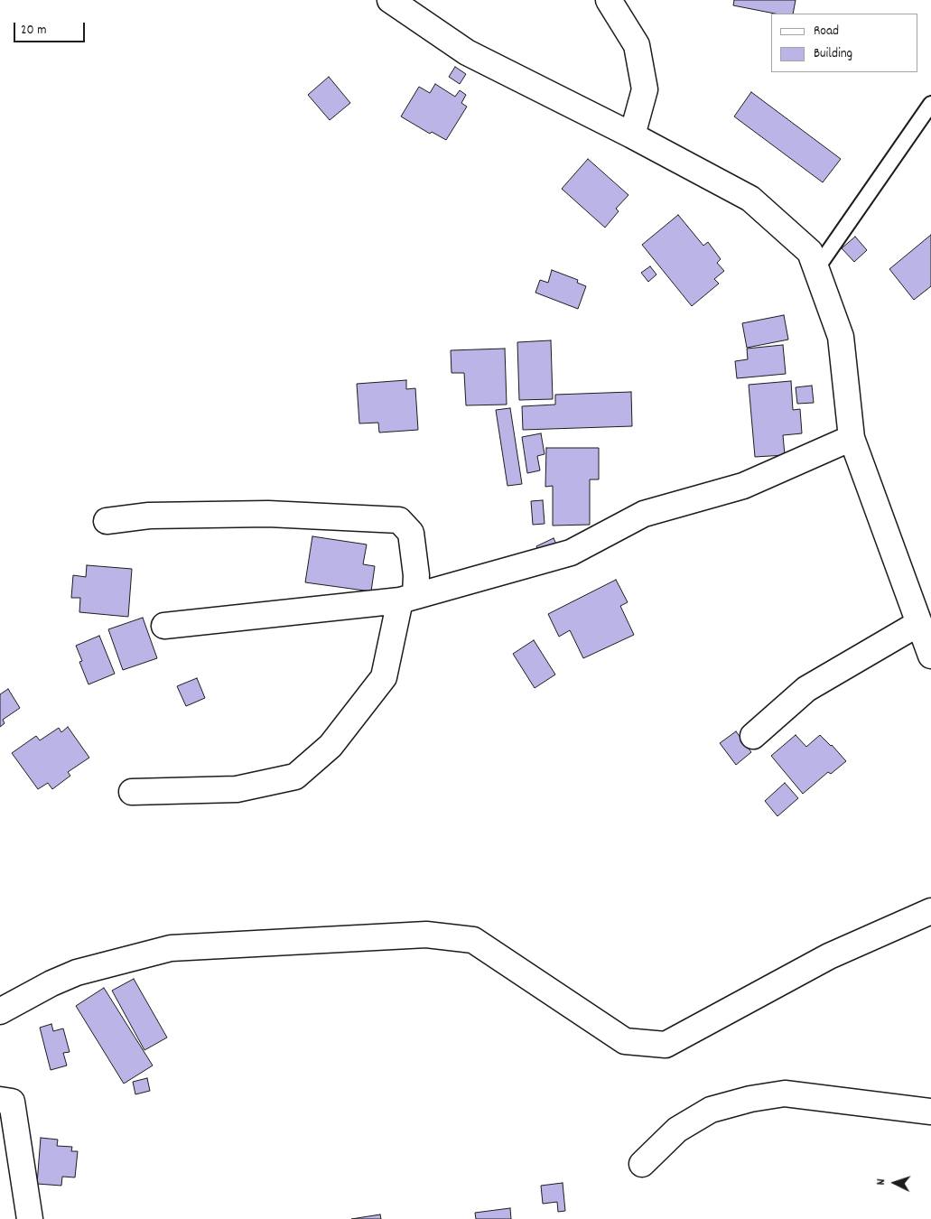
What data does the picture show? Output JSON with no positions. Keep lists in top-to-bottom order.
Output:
{
  "legend": ["Road", "Building"],
  "scale_bar": "20 m",
  "north": "left"
}
